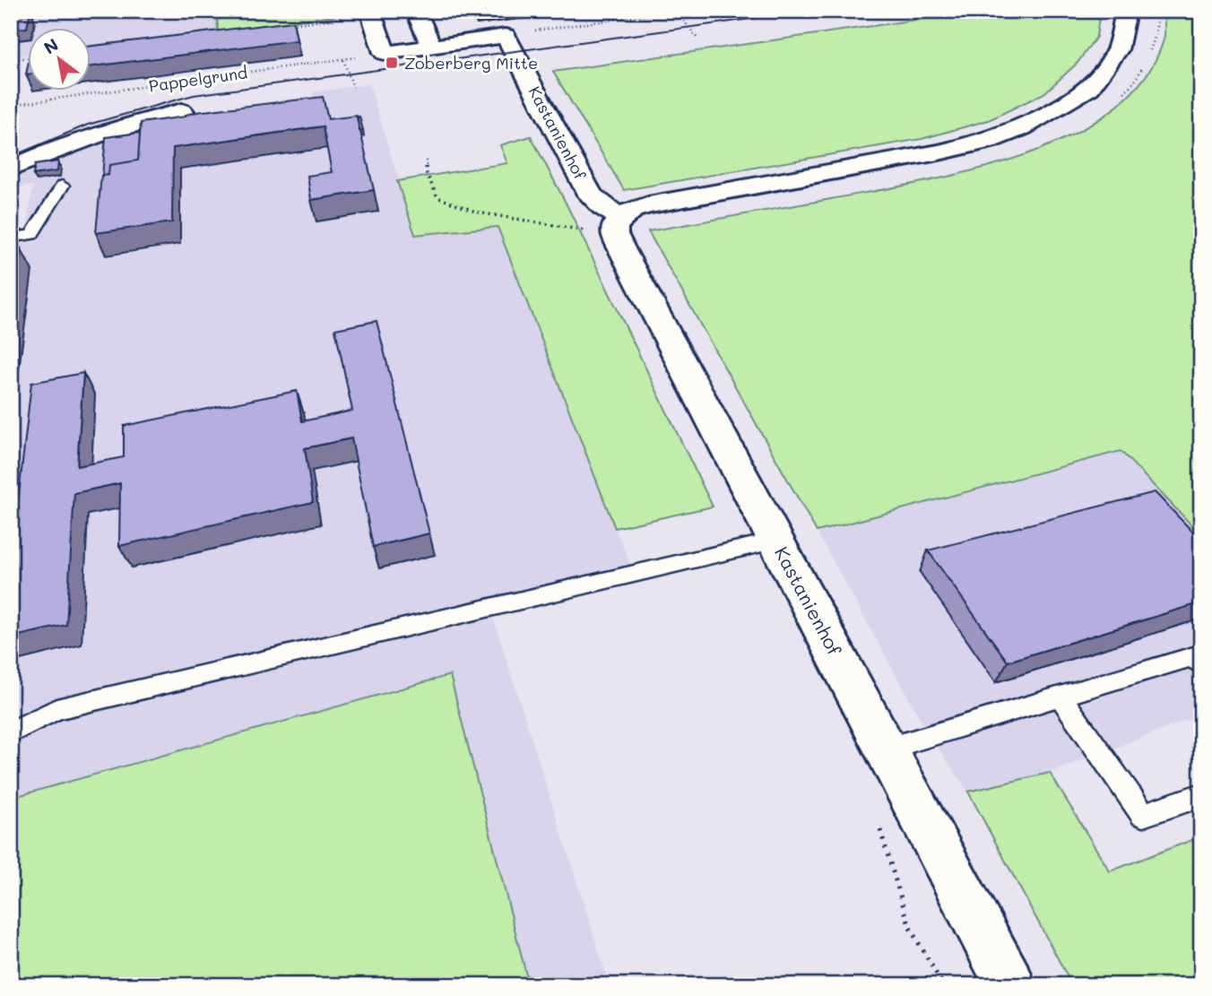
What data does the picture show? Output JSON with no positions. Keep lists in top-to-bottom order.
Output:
{
  "streets": {
    "street": ["Kastanienhof"],
    "path": ["Pappelgrund"]
  },
  "places": {
    "transit": ["Zoberberg Mitte"]
  },
  "north": "top left"
}
